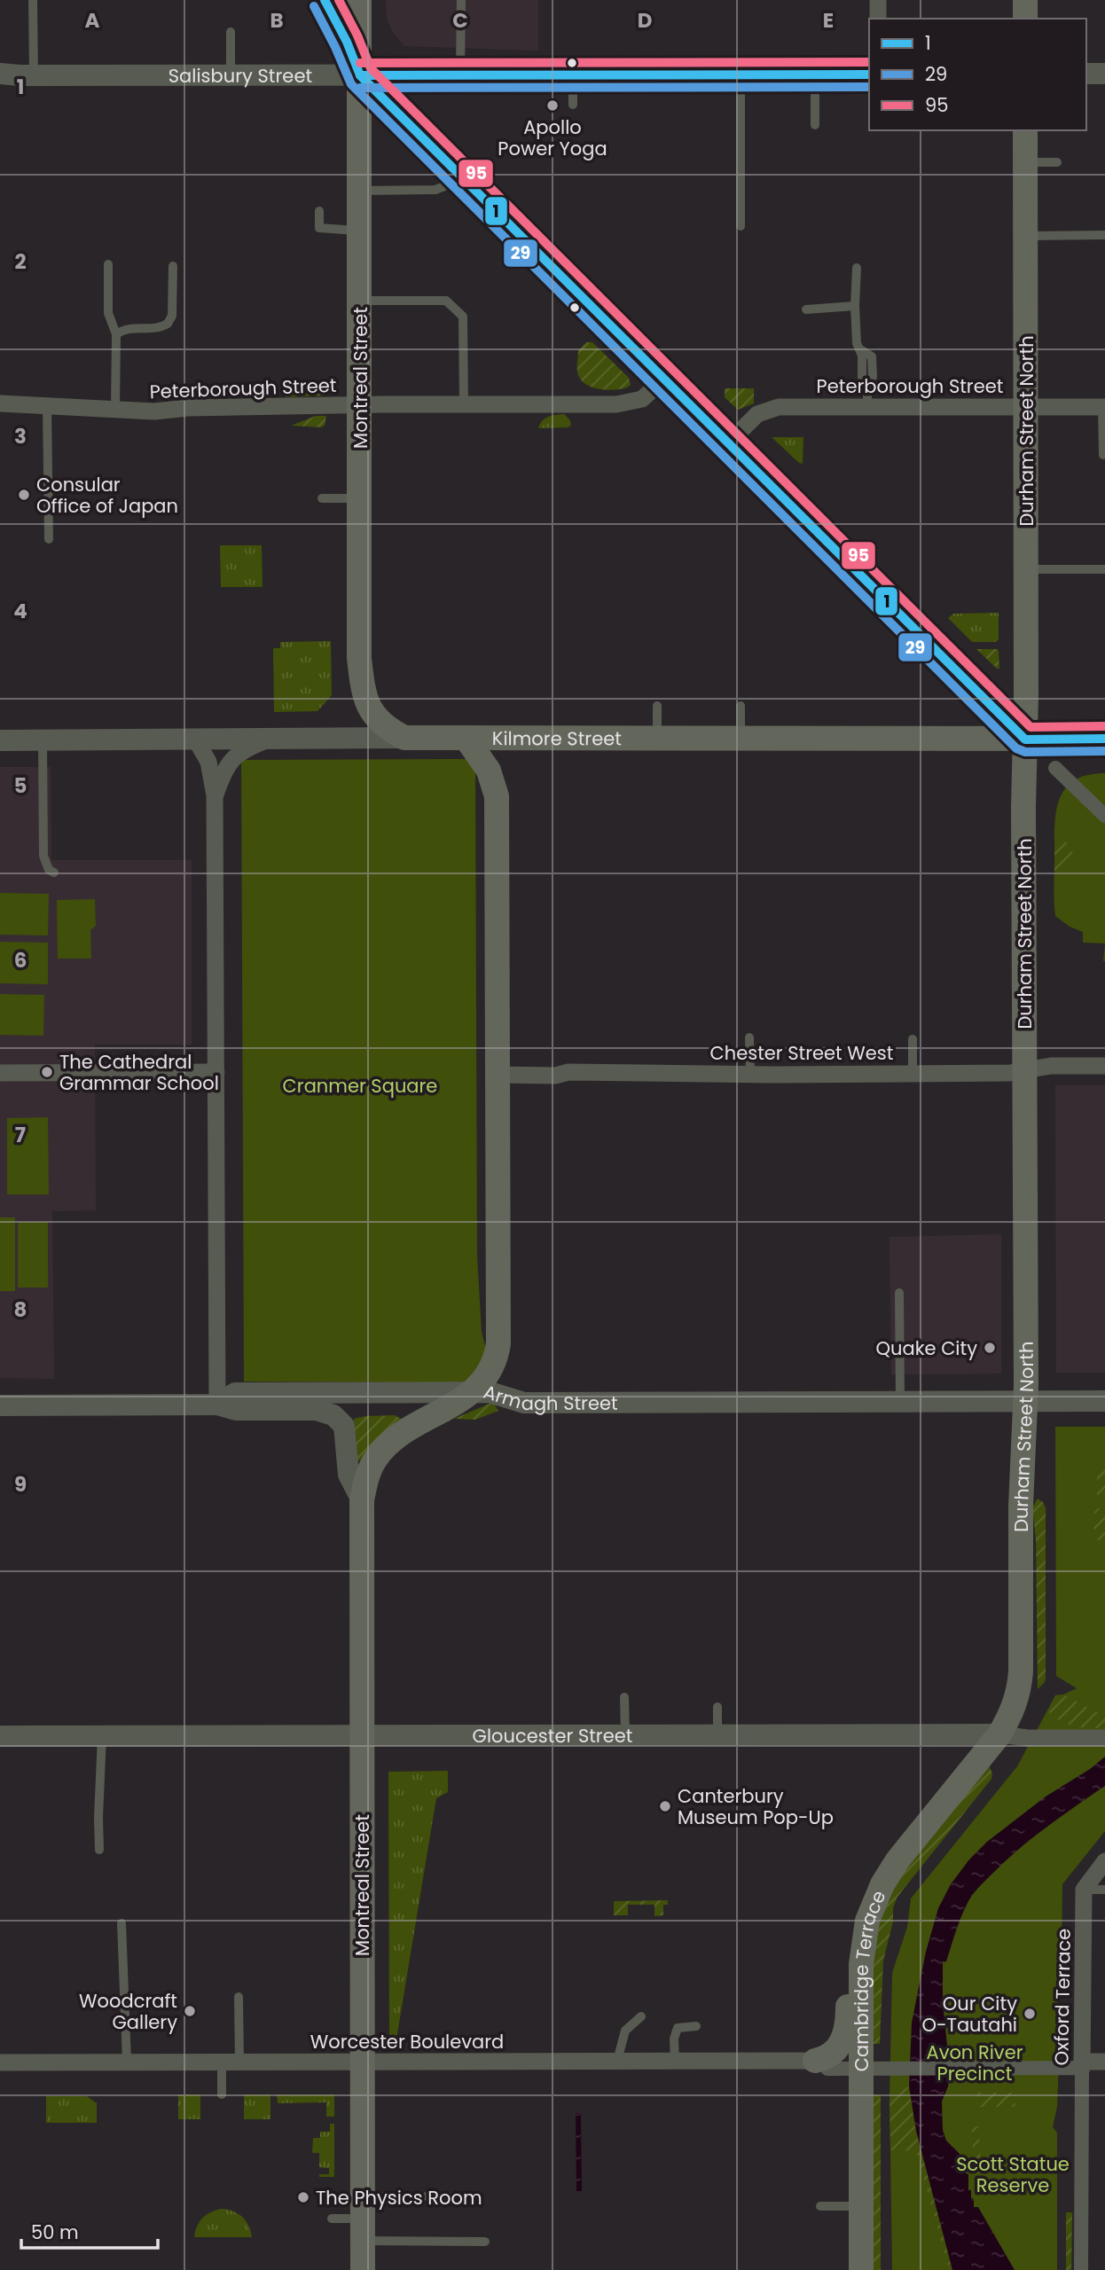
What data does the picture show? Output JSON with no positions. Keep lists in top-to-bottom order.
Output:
{
  "streets": {
    "main road": [
      "Montreal Street",
      "Durham Street North",
      "Kilmore Street",
      "Cambridge Terrace"
    ],
    "street": [
      "Salisbury Street",
      "Peterborough Street",
      "Chester Street West",
      "Armagh Street",
      "Gloucester Street",
      "Oxford Terrace",
      "Worcester Boulevard"
    ]
  },
  "crossings": [
    ["Salisbury Street", "Montreal Street"],
    ["Montreal Street", "Peterborough Street"],
    ["Montreal Street", "Kilmore Street"],
    ["Montreal Street", "Armagh Street"],
    ["Montreal Street", "Gloucester Street"],
    ["Montreal Street", "Worcester Boulevard"],
    ["Peterborough Street", "Durham Street North"],
    ["Durham Street North", "Kilmore Street"],
    ["Durham Street North", "Chester Street West"],
    ["Durham Street North", "Armagh Street"],
    ["Durham Street North", "Gloucester Street"],
    ["Durham Street North", "Cambridge Terrace"],
    ["Gloucester Street", "Cambridge Terrace"]
  ],
  "parks": ["Cranmer Square", "Avon River Precinct", "Scott Statue Reserve"],
  "places": [
    "Apollo Power Yoga",
    "Consular Office of Japan",
    "The Cathedral Grammar School",
    "Quake City",
    "Canterbury Museum Pop-Up",
    "Woodcraft Gallery",
    "Our City O-Tautahi",
    "The Physics Room"
  ],
  "lines": ["transit line 1", "transit line 95", "transit line 29"],
  "legend": ["1", "29", "95"],
  "scale_bar": "50 m",
  "grid": {
    "columns": [
      "A",
      "B",
      "C",
      "D",
      "E"
    ],
    "rows": [
      "1",
      "2",
      "3",
      "4",
      "5",
      "6",
      "7",
      "8",
      "9"
    ]
  }
}
